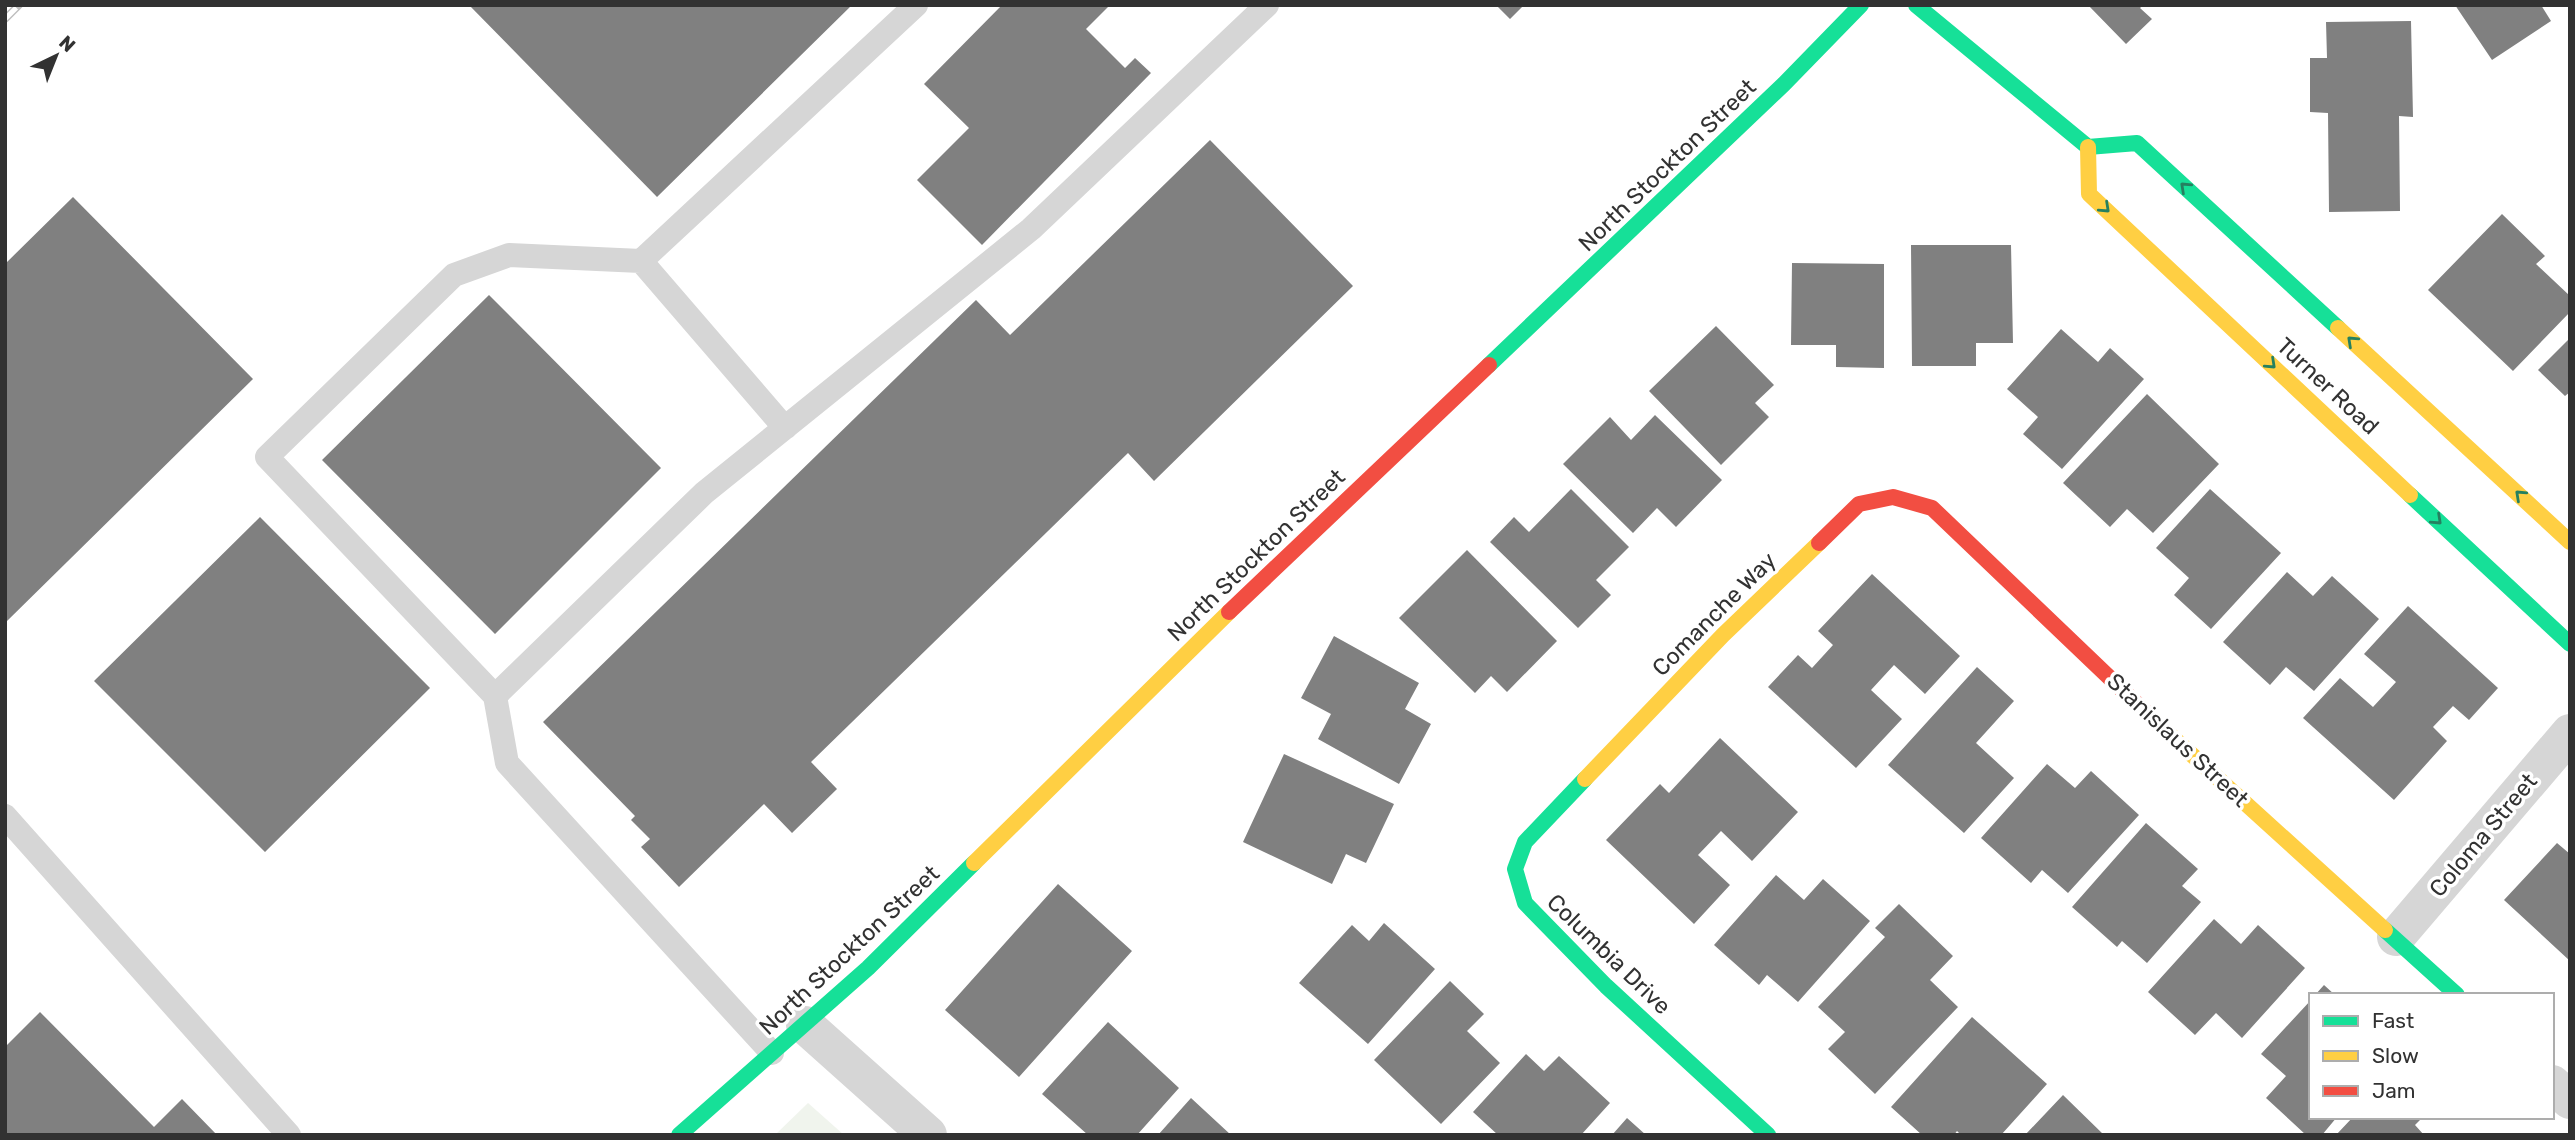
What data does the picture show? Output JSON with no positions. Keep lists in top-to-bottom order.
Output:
{
  "streets": {
    "street": [
      "North Stockton Street",
      "Turner Road",
      "Comanche Way",
      "Stanislaus Street",
      "Coloma Street",
      "Columbia Drive"
    ]
  },
  "crossings": [
    ["Comanche Way", "Stanislaus Street"],
    ["Comanche Way", "Columbia Drive"],
    ["Stanislaus Street", "Coloma Street"]
  ],
  "legend": ["Fast", "Slow", "Jam"],
  "north": "top right"
}
